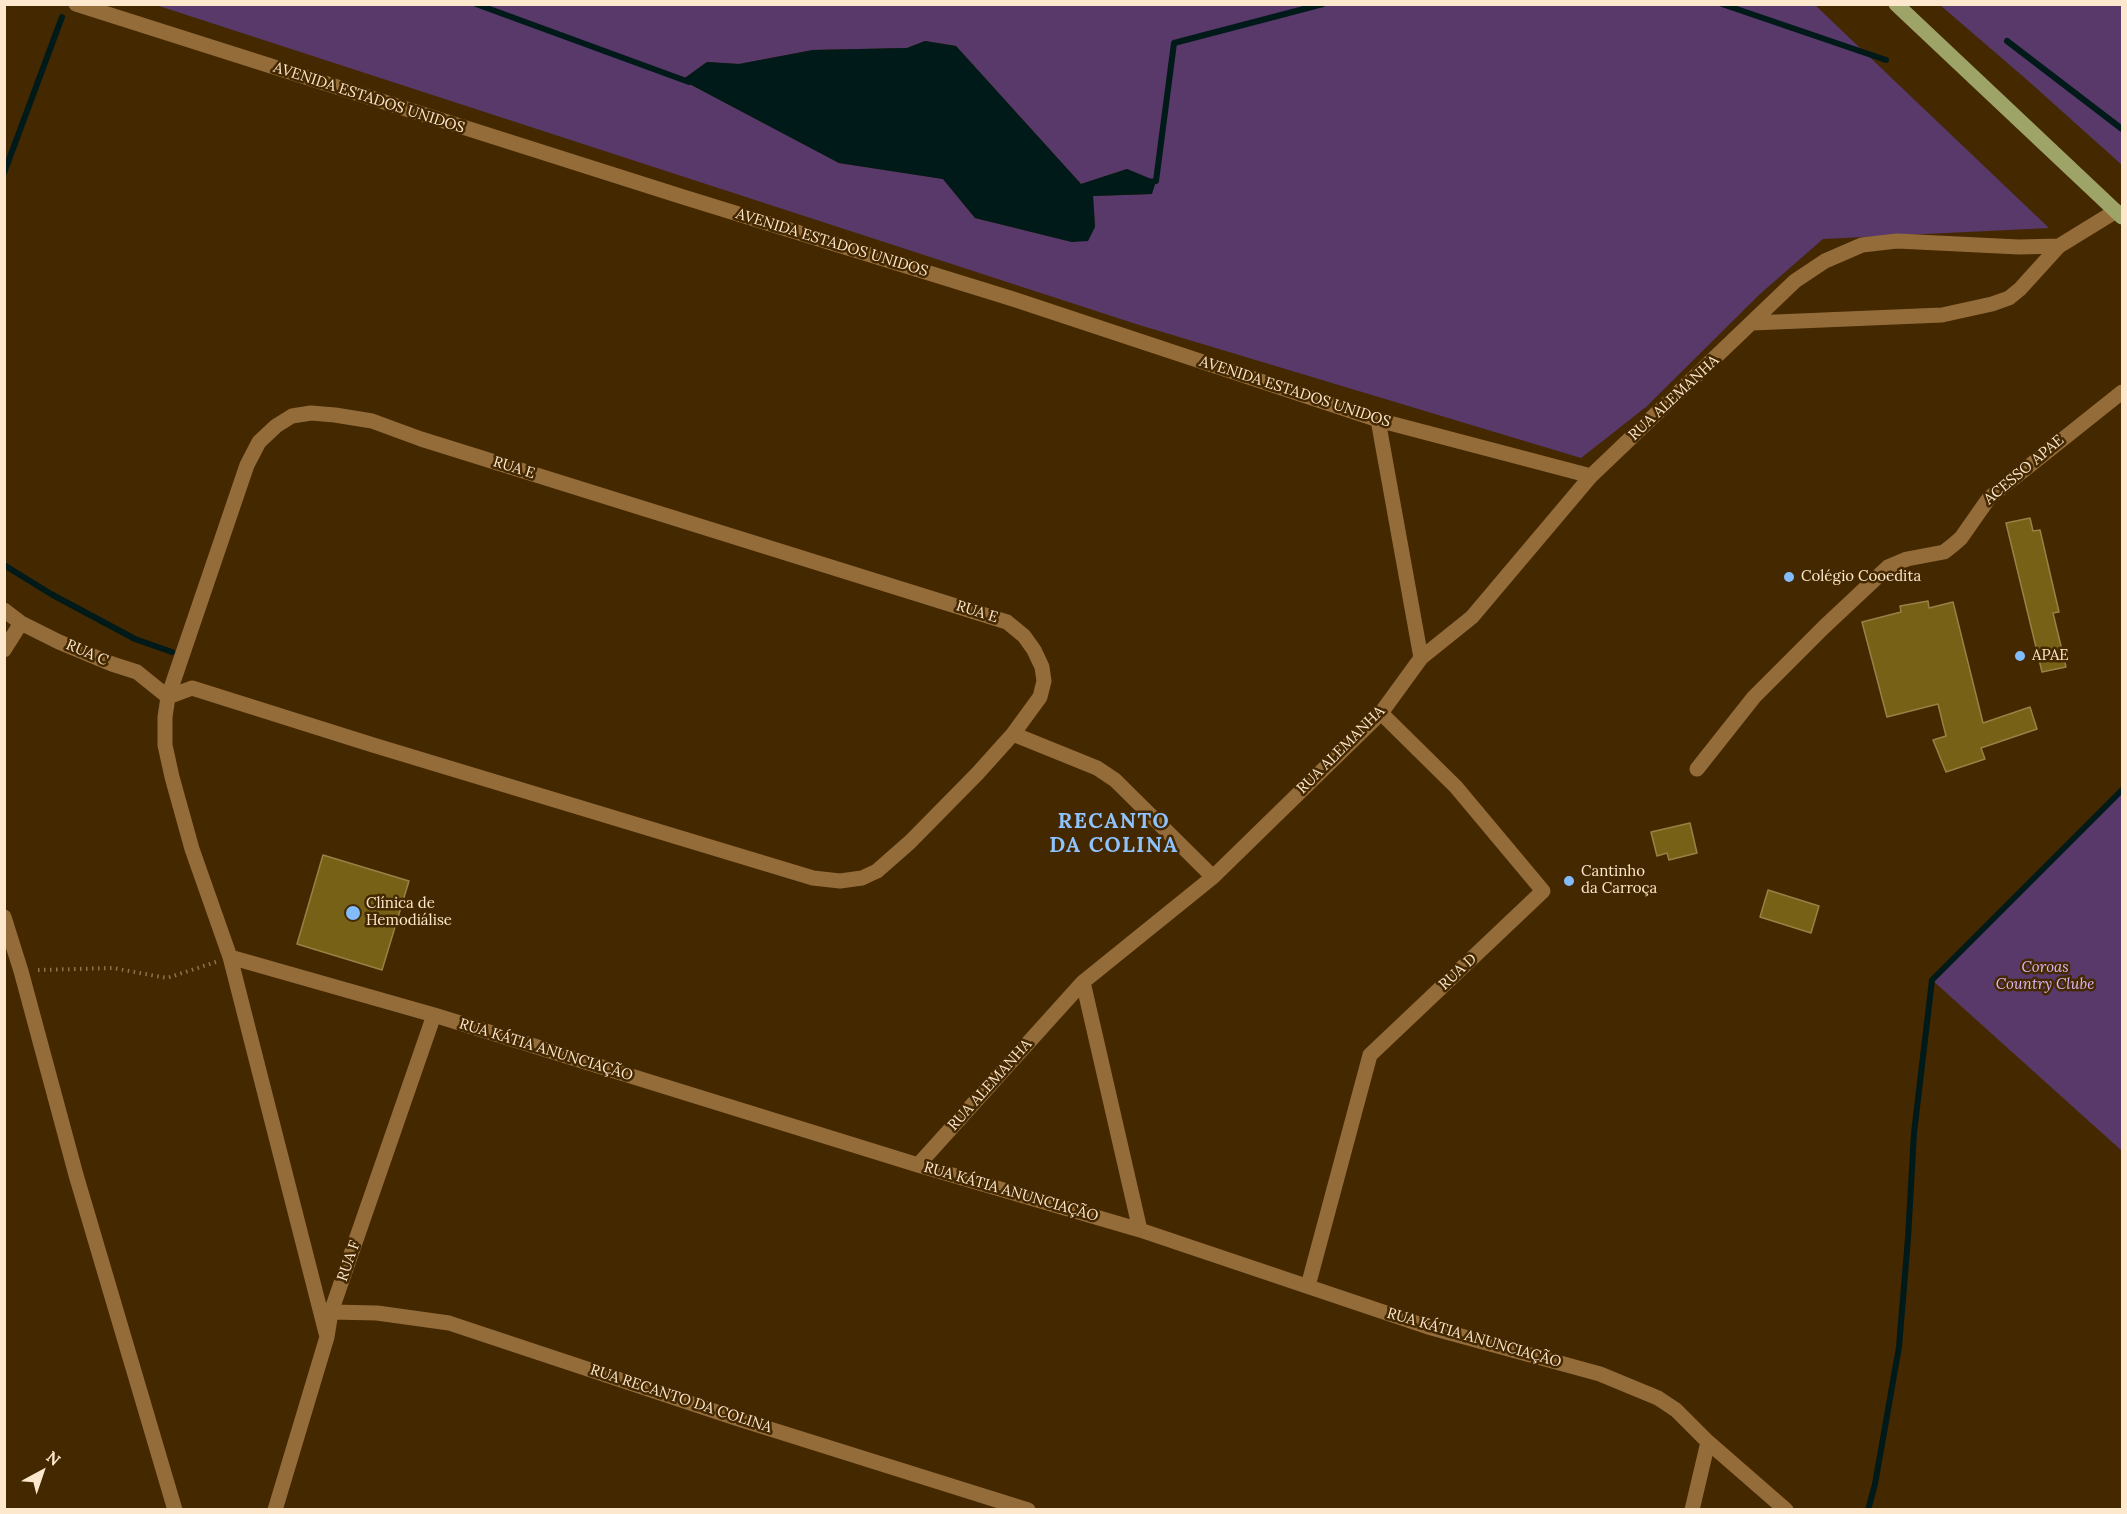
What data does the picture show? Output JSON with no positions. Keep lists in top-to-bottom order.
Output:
{
  "streets": {
    "street": [
      "AVENIDA ESTADOS UNIDOS",
      "RUA ALEMANHA",
      "RUA E",
      "ACESSO APAE",
      "RUA C",
      "RUA D",
      "RUA KÁTIA ANUNCIAÇÃO",
      "RUA F",
      "RUA RECANTO DA COLINA"
    ]
  },
  "crossings": [
    ["AVENIDA ESTADOS UNIDOS", "RUA ALEMANHA"],
    ["RUA ALEMANHA", "RUA D"],
    ["RUA ALEMANHA", "RUA KÁTIA ANUNCIAÇÃO"],
    ["RUA E", "RUA C"],
    ["RUA D", "RUA KÁTIA ANUNCIAÇÃO"],
    ["RUA KÁTIA ANUNCIAÇÃO", "RUA F"],
    ["RUA F", "RUA RECANTO DA COLINA"]
  ],
  "districts": ["RECANTO DA COLINA"],
  "parks": ["Coroas Country Clube"],
  "places": [
    "Colégio Cooedita",
    "APAE",
    "Cantinho da Carroça",
    "Clínica de Hemodiálise"
  ],
  "north": "top right"
}
